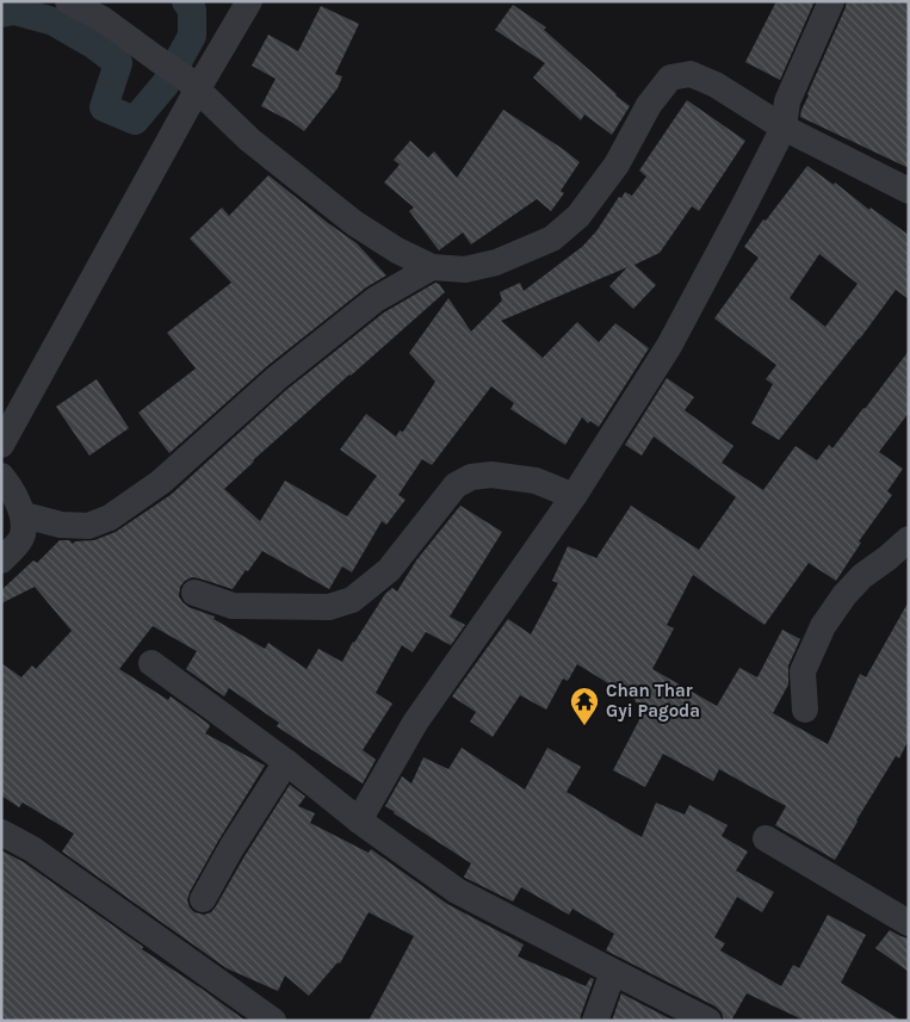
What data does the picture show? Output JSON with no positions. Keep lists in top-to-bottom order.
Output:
{
  "places": {
    "temple": ["Chan Thar Gyi Pagoda"]
  }
}
